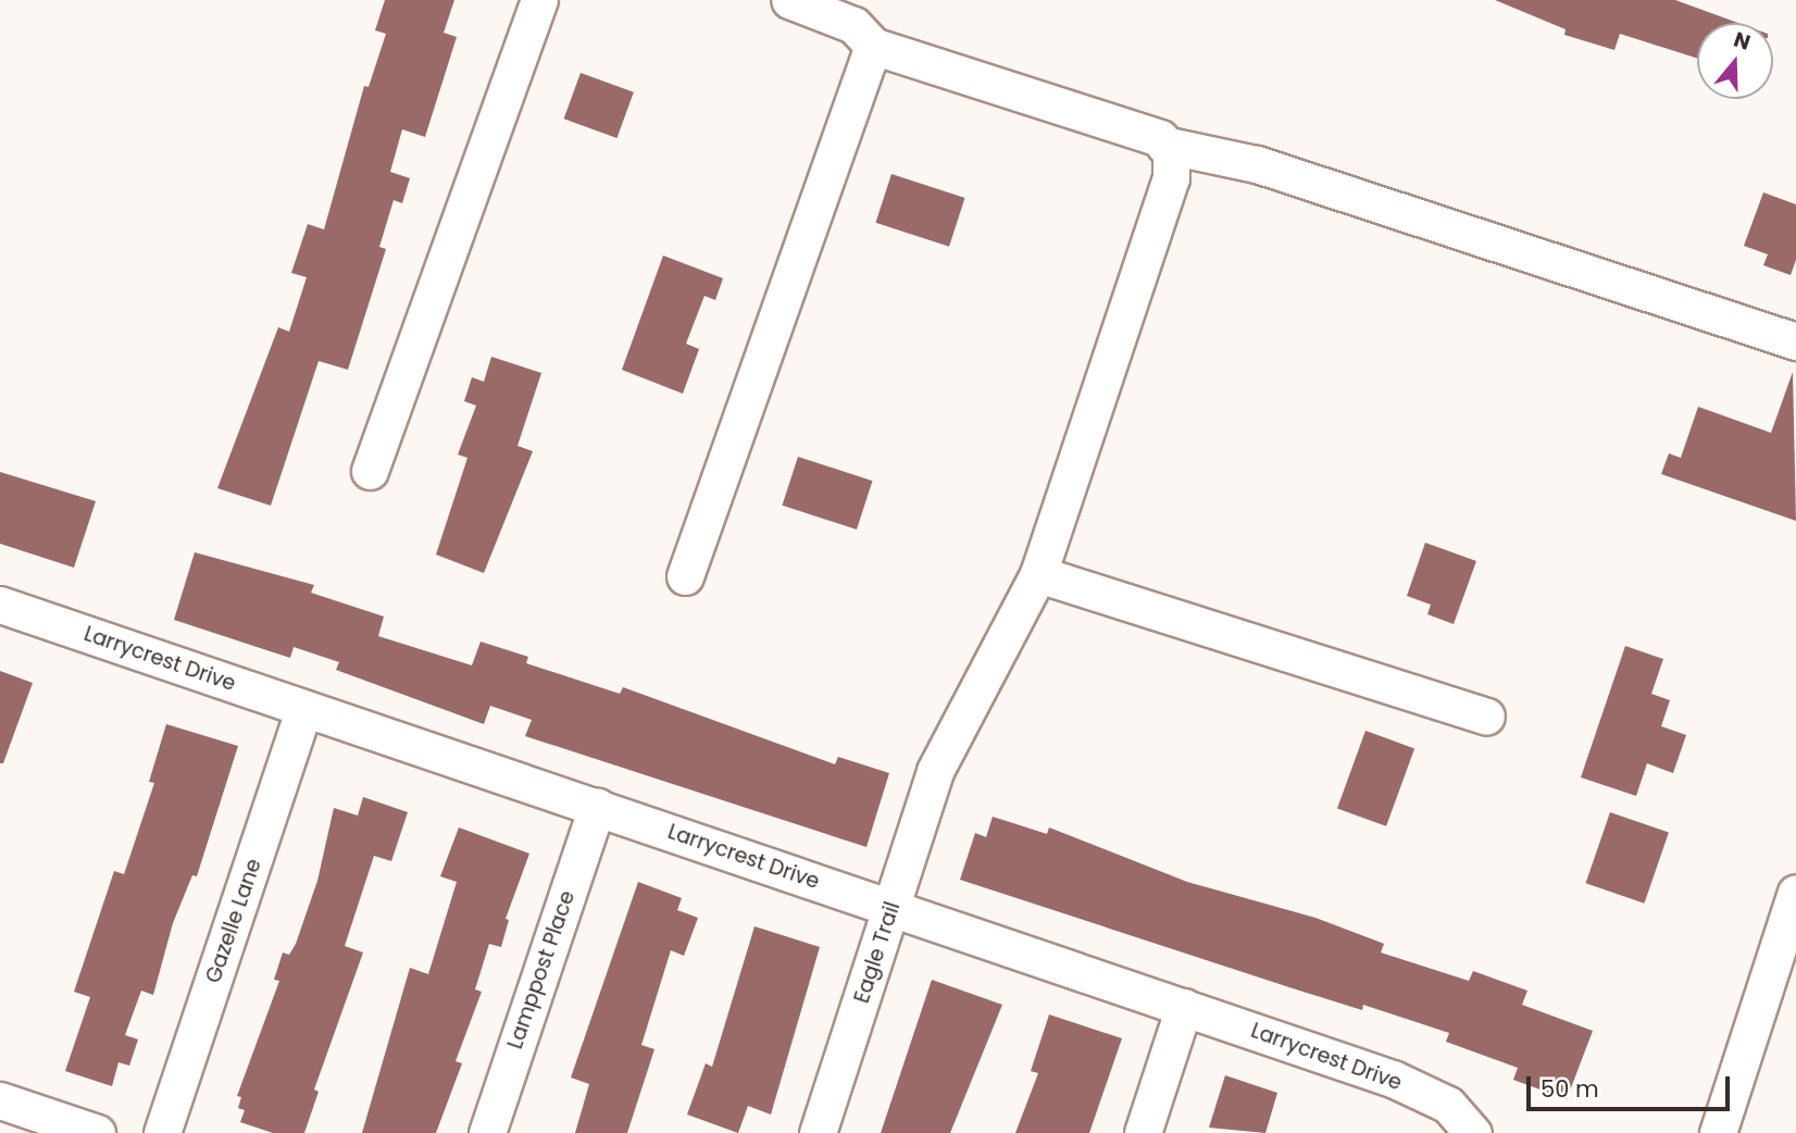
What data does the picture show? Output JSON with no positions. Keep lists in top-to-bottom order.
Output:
{
  "streets": {
    "street": [
      "Larrycrest Drive",
      "Gazelle Lane",
      "Eagle Trail",
      "Lamppost Place"
    ]
  },
  "crossings": [
    ["Larrycrest Drive", "Gazelle Lane"],
    ["Larrycrest Drive", "Eagle Trail"],
    ["Larrycrest Drive", "Lamppost Place"]
  ],
  "scale_bar": "50 m",
  "north": "top"
}
